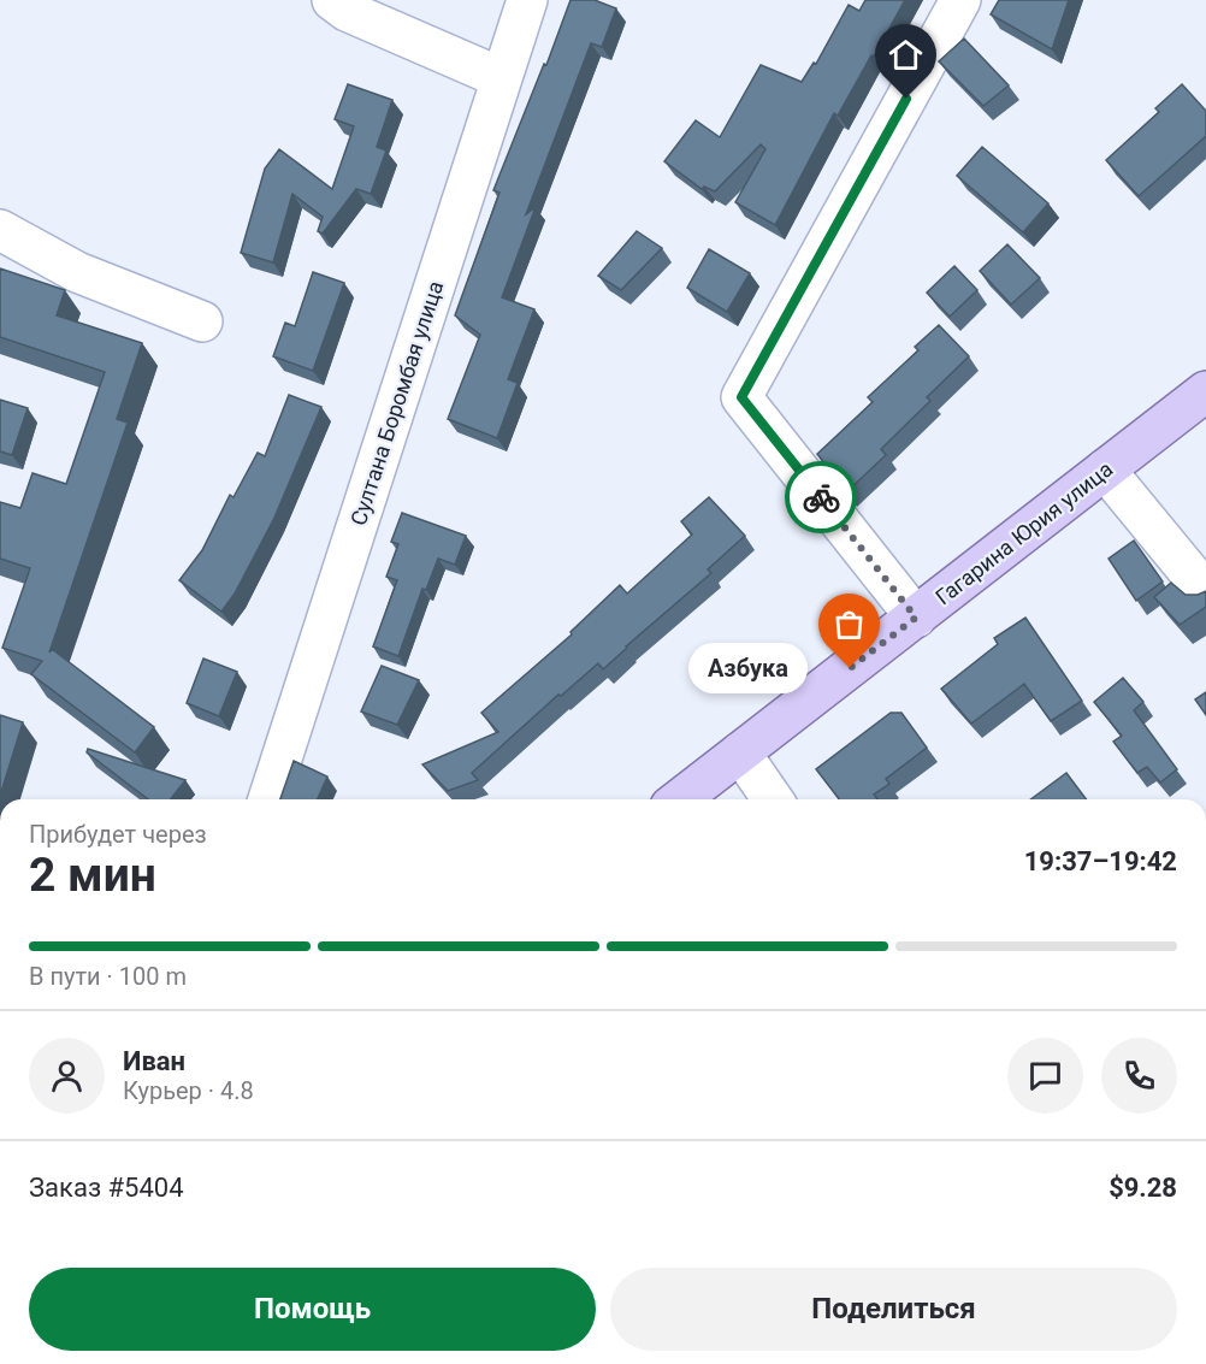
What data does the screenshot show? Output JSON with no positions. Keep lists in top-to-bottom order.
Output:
{
  "streets": {
    "main road": ["Гагарина Юрия улица"],
    "street": ["Султана Боромбая улица"]
  },
  "places": ["Азбука"],
  "page": {
    "bubble": "Азбука",
    "heading": ["2 мин", "Прибудет через", "19:37–19:42"],
    "panel": [
      "Иван",
      "Курьер · 4.8",
      "Заказ #5404",
      "$9.28"
    ],
    "bar": "В пути · 100 m",
    "buttons": ["Помощь", "Поделиться"]
  }
}
